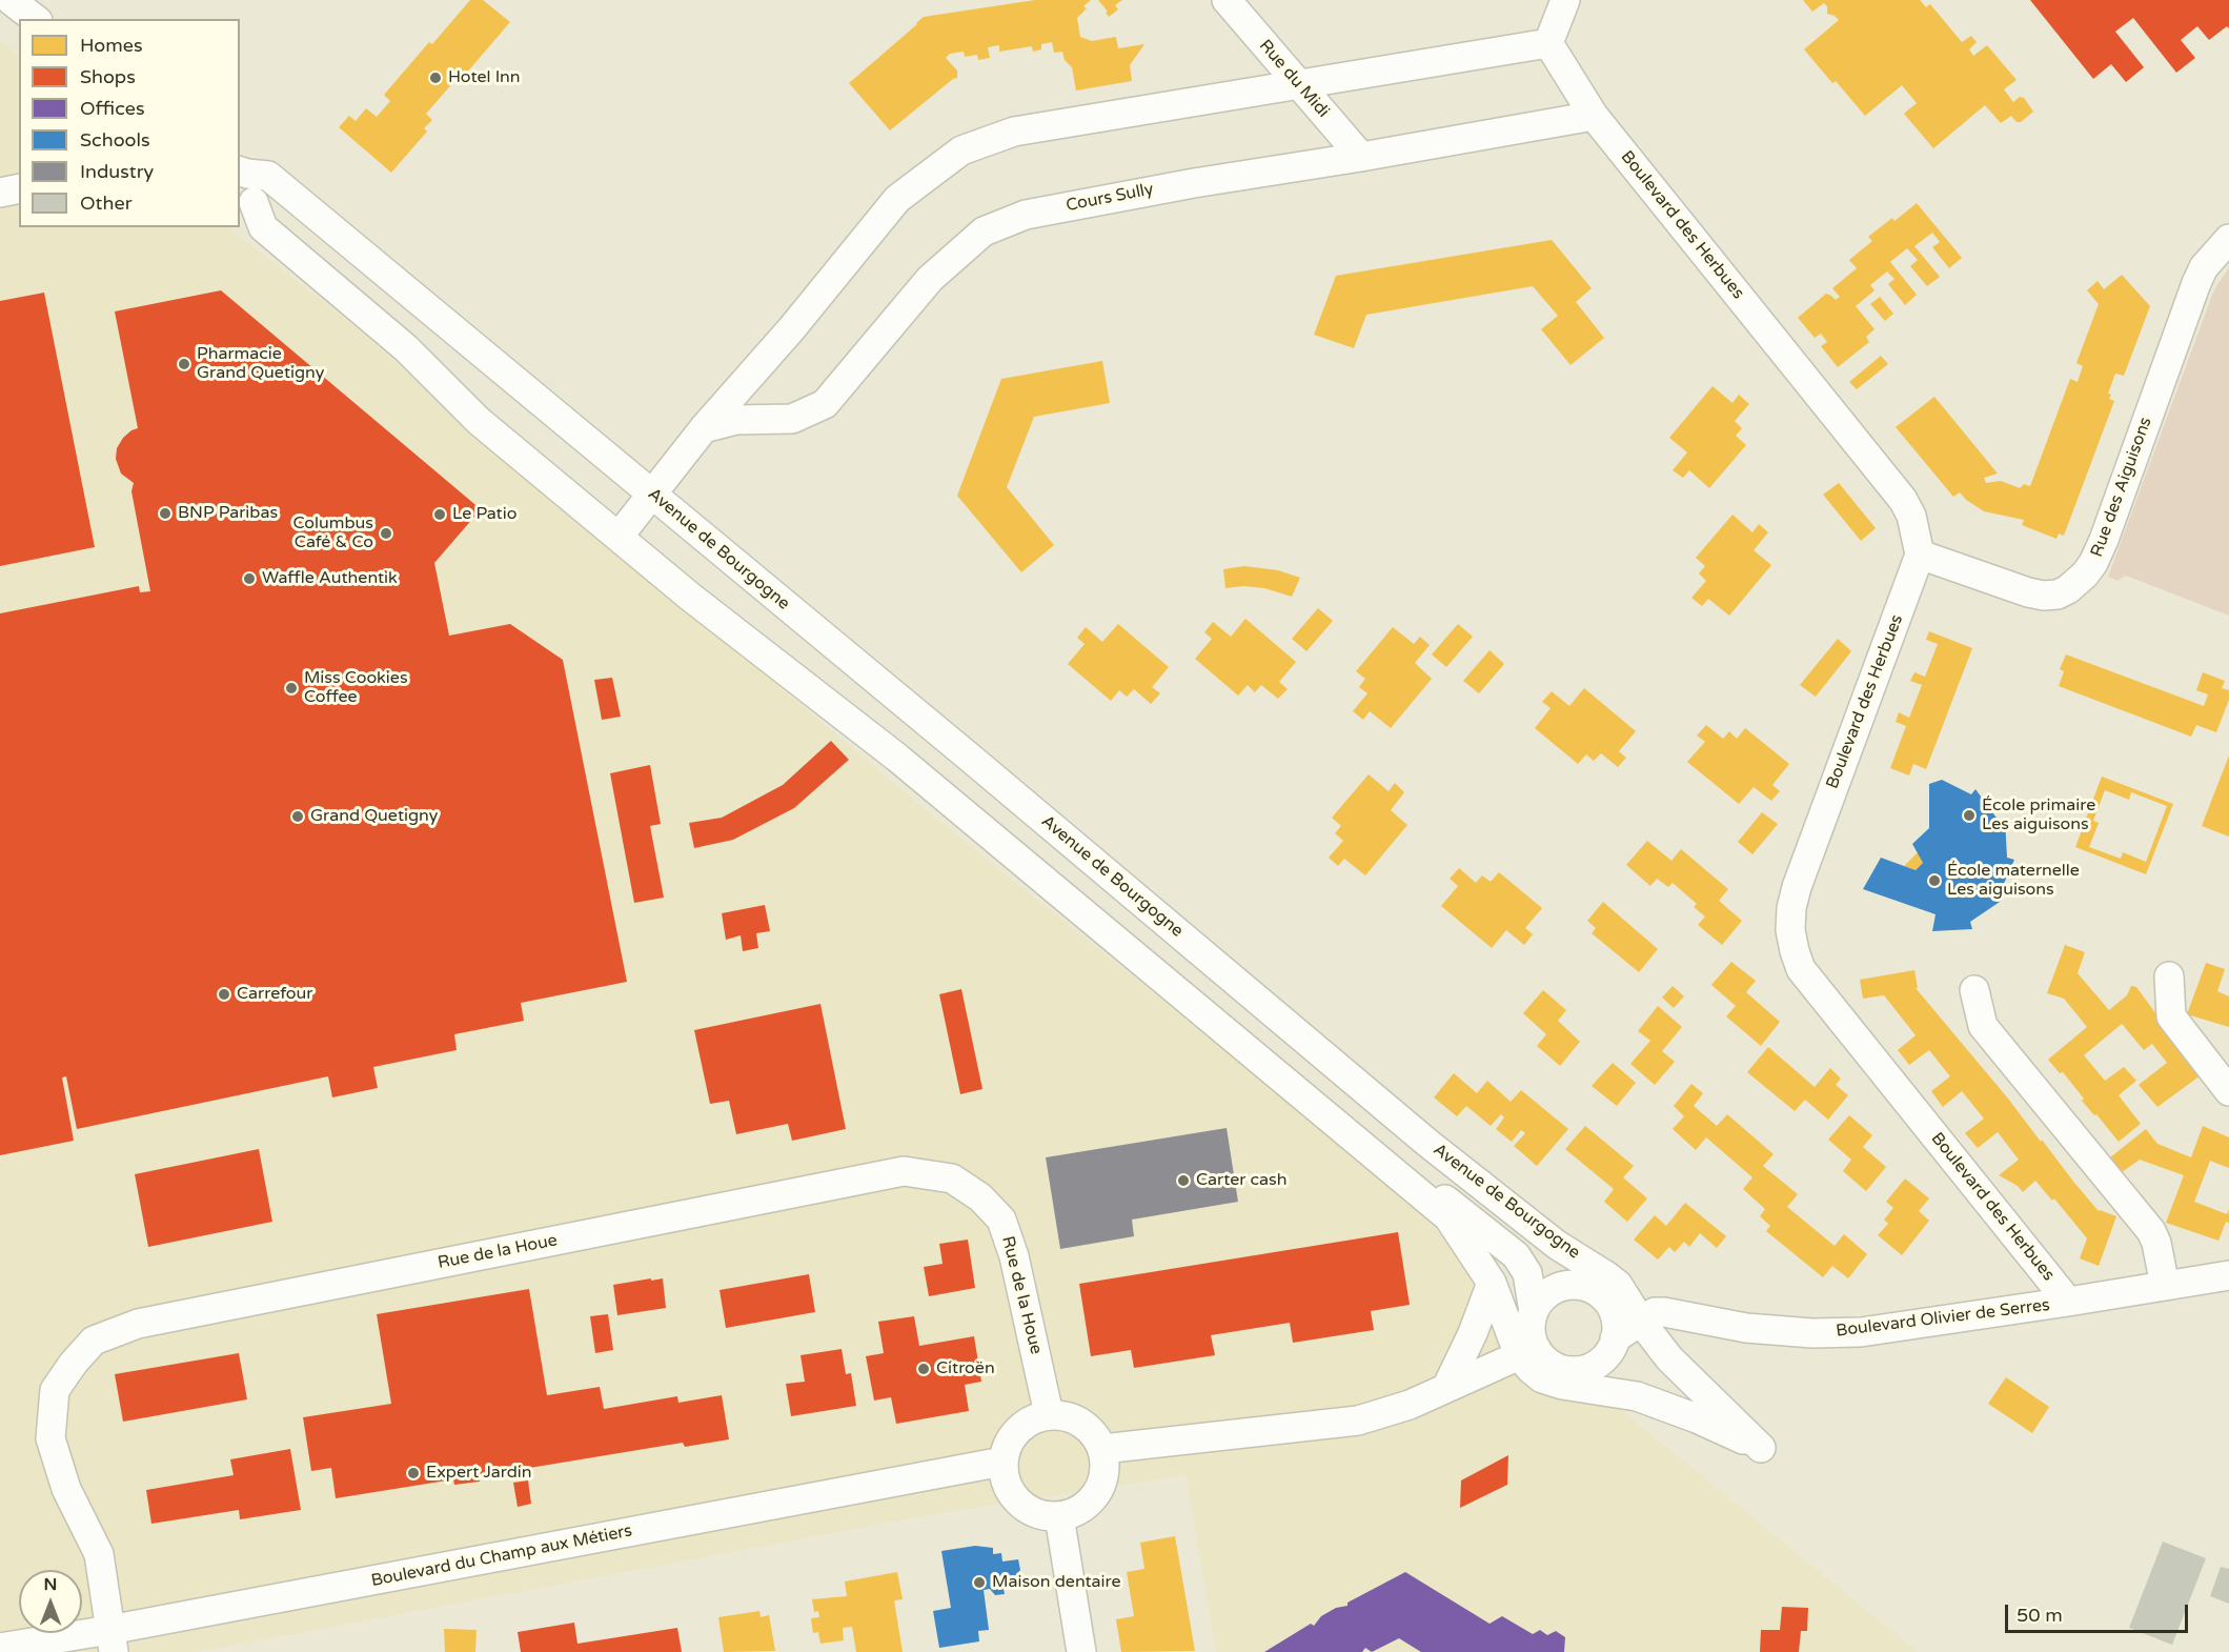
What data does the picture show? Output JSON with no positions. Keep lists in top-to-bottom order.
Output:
{
  "streets": {
    "street": [
      "Rue du Midi",
      "Cours Sully",
      "Boulevard des Herbues",
      "Rue des Aiguisons",
      "Avenue de Bourgogne",
      "Rue de la Houe",
      "Boulevard Olivier de Serres",
      "Boulevard du Champ aux Métiers"
    ]
  },
  "crossings": [
    ["Rue du Midi", "Cours Sully"],
    ["Cours Sully", "Boulevard des Herbues"],
    ["Boulevard des Herbues", "Rue des Aiguisons"],
    ["Boulevard des Herbues", "Boulevard Olivier de Serres"],
    ["Avenue de Bourgogne", "Boulevard Olivier de Serres"],
    ["Rue de la Houe", "Boulevard du Champ aux Métiers"]
  ],
  "places": [
    "Hotel Inn",
    "Pharmacie Grand Quetigny",
    "BNP Paribas",
    "Le Patio",
    "Columbus Café & Co",
    "Waffle Authentik",
    "Miss Cookies Coffee",
    "École primaire Les aiguisons",
    "Grand Quetigny",
    "École maternelle Les aiguisons",
    "Carrefour",
    "Carter cash",
    "Citroën",
    "Expert Jardin",
    "Maison dentaire"
  ],
  "legend": [
    "Homes",
    "Shops",
    "Offices",
    "Schools",
    "Industry",
    "Other"
  ],
  "scale_bar": "50 m",
  "north": "top"
}
